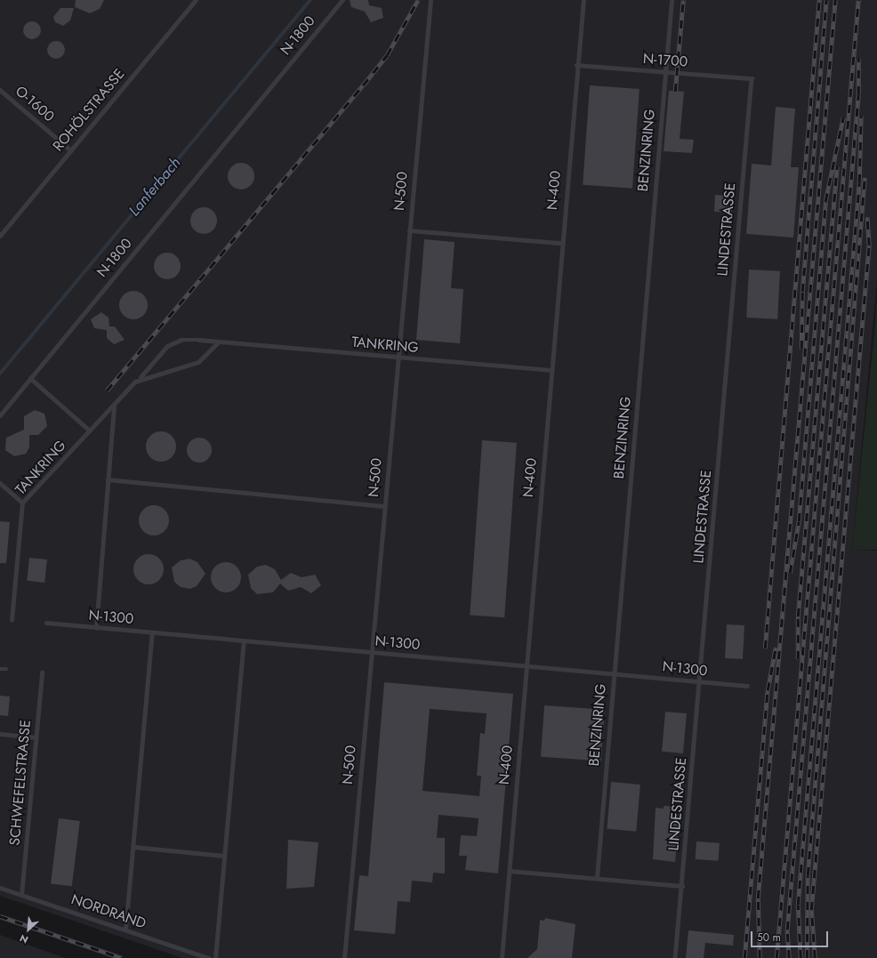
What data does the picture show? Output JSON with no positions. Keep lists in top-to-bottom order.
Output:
{
  "streets": {
    "lane": [
      "N-1800",
      "N-1700",
      "O-1600",
      "ROHÖLSTRASSE",
      "BENZINRING",
      "N-400",
      "N-500",
      "LINDESTRASSE",
      "TANKRING",
      "N-1300",
      "SCHWEFELSTRASSE",
      "NORDRAND"
    ]
  },
  "crossings": [
    ["N-1700", "BENZINRING"],
    ["N-1700", "N-400"],
    ["N-1700", "LINDESTRASSE"],
    ["O-1600", "ROHÖLSTRASSE"],
    ["BENZINRING", "N-1300"],
    ["N-400", "TANKRING"],
    ["N-400", "N-1300"],
    ["N-500", "TANKRING"],
    ["N-500", "N-1300"],
    ["LINDESTRASSE", "N-1300"],
    ["SCHWEFELSTRASSE", "NORDRAND"]
  ],
  "water": ["Lanferbach"],
  "scale_bar": "50 m",
  "north": "bottom left"
}
